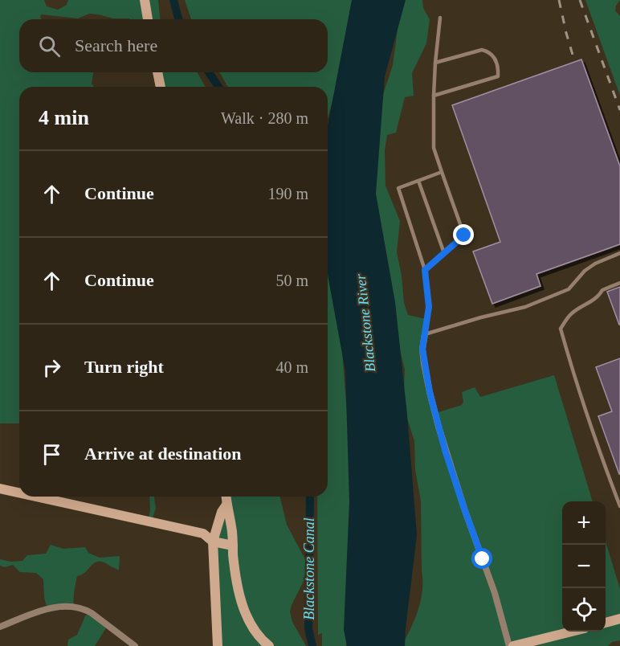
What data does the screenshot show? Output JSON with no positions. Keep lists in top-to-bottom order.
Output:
{
  "water": ["Blackstone River", "Blackstone Canal"],
  "page": {
    "search": "Search here",
    "heading": ["4 min", "Walk · 280 m"],
    "list": [
      ["Continue", "190 m"],
      ["Continue", "50 m"],
      ["Turn right", "40 m"],
      "Arrive at destination"
    ],
    "map_buttons": ["+", "−"]
  }
}
